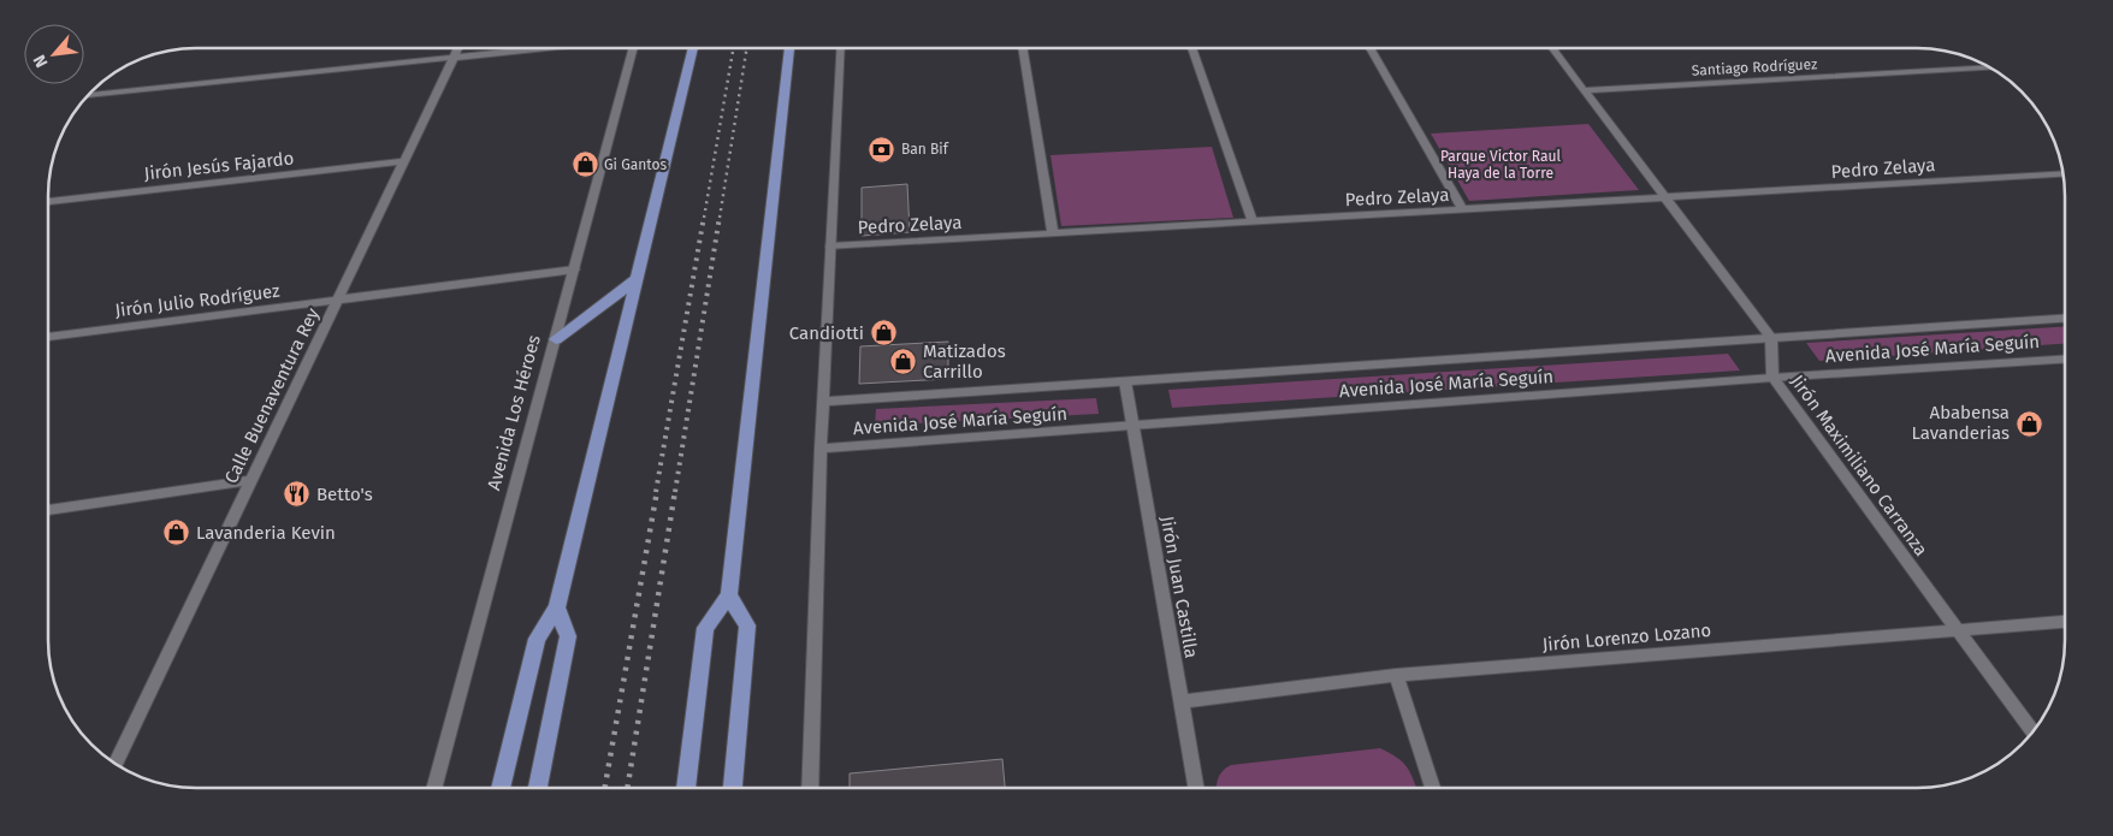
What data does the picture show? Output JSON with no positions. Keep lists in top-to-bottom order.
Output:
{
  "streets": {
    "street": [
      "Santiago Rodríguez",
      "Jirón Jesús Fajardo",
      "Pedro Zelaya",
      "Jirón Julio Rodríguez",
      "Avenida José María Seguín",
      "Calle Buenaventura Rey",
      "Avenida Los Héroes",
      "Jirón Maximiliano Carranza",
      "Jirón Juan Castilla",
      "Jirón Lorenzo Lozano"
    ]
  },
  "crossings": [
    ["Jirón Jesús Fajardo", "Calle Buenaventura Rey"],
    ["Jirón Julio Rodríguez", "Calle Buenaventura Rey"],
    ["Jirón Julio Rodríguez", "Avenida Los Héroes"],
    ["Avenida José María Seguín", "Jirón Maximiliano Carranza"],
    ["Avenida José María Seguín", "Jirón Juan Castilla"],
    ["Jirón Maximiliano Carranza", "Jirón Lorenzo Lozano"],
    ["Jirón Juan Castilla", "Jirón Lorenzo Lozano"]
  ],
  "parks": ["Parque Victor Raul Haya de la Torre"],
  "places": {
    "bank": ["Ban Bif"],
    "shop": [
      "Gi Gantos",
      "Candiotti",
      "Matizados Carrillo",
      "Ababensa Lavanderias",
      "Lavanderia Kevin"
    ],
    "restaurant": ["Betto's"]
  },
  "north": "bottom left"
}
